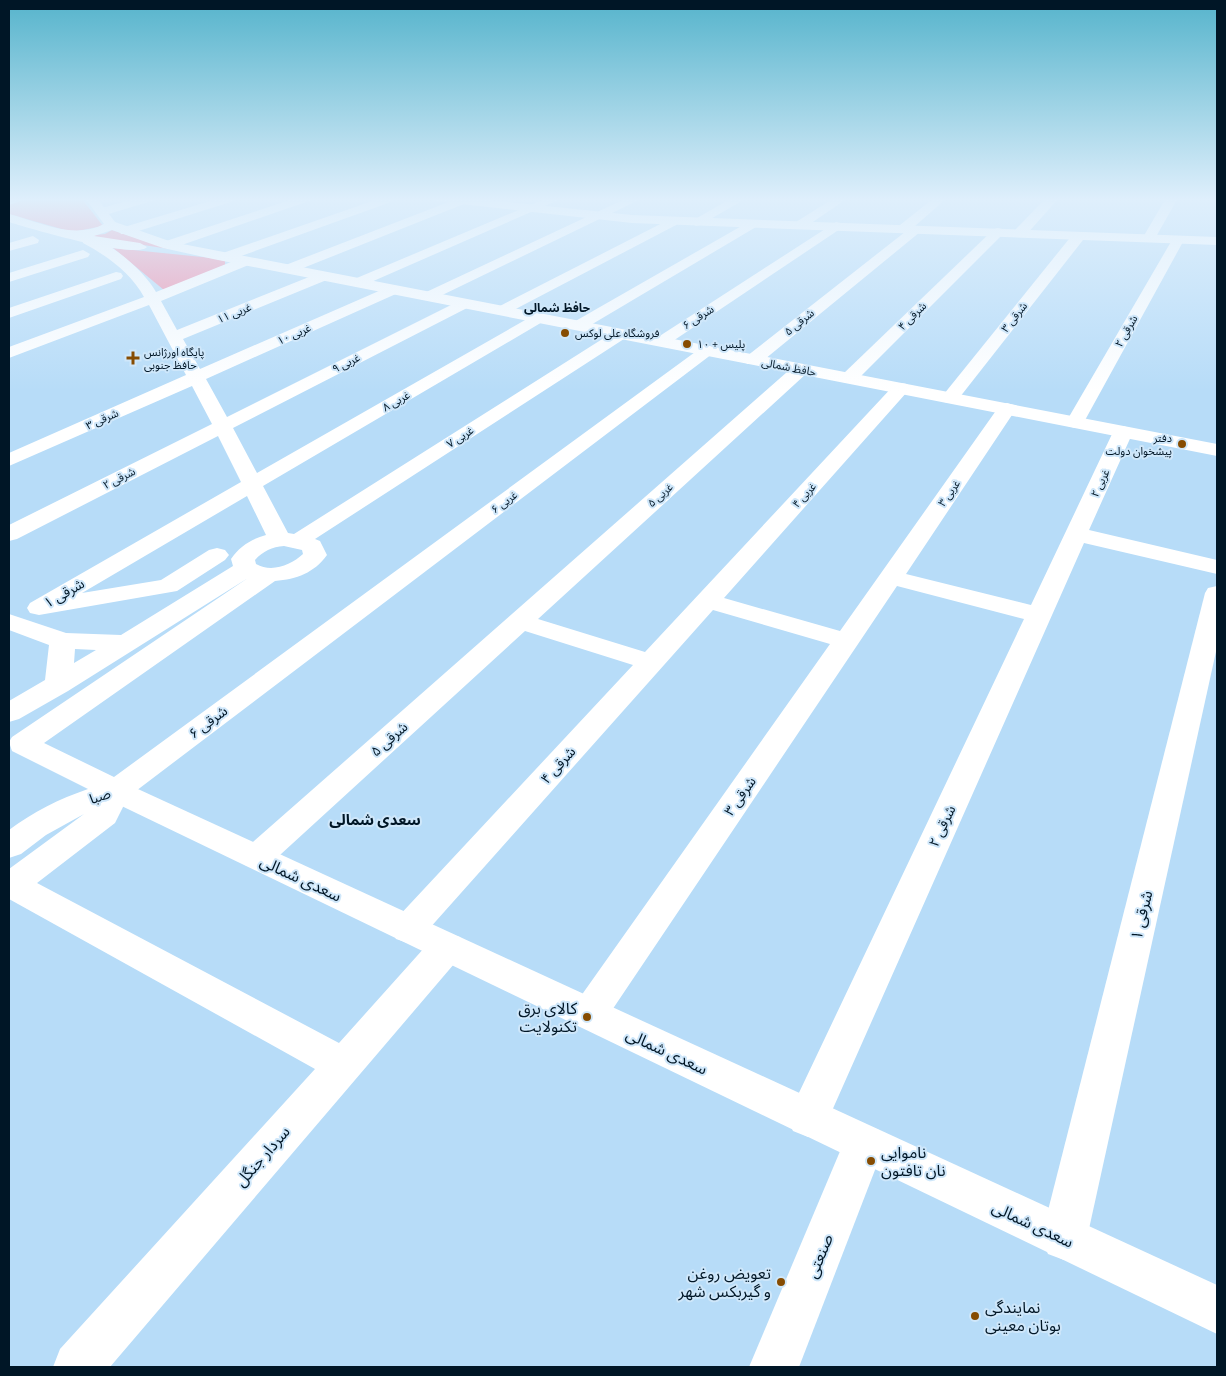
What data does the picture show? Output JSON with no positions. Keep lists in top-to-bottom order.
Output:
{
  "streets": {
    "street": [
      "۱۱ غربی",
      "۴ شرقی",
      "۶ شرقی",
      "۳ شرقی",
      "۵ شرقی",
      "۲ شرقی",
      "۱۰ غربی",
      "۹ غربی",
      "حافظ شمالی",
      "۸ غربی",
      "۷ غربی",
      "۲ غربی",
      "۳ غربی",
      "۵ غربی",
      "۴ غربی",
      "۶ غربی",
      "۱ شرقی",
      "صبا",
      "سعدی شمالی",
      "سردار جنگل",
      "صنعتی"
    ]
  },
  "crossings": [
    ["۱۱ غربی", "حافظ شمالی"],
    ["۴ شرقی", "حافظ شمالی"],
    ["۴ شرقی", "۴ غربی"],
    ["۴ شرقی", "سعدی شمالی"],
    ["۶ شرقی", "حافظ شمالی"],
    ["۶ شرقی", "۶ غربی"],
    ["۶ شرقی", "صبا"],
    ["۶ شرقی", "سعدی شمالی"],
    ["۳ شرقی", "۱۰ غربی"],
    ["۳ شرقی", "حافظ شمالی"],
    ["۳ شرقی", "۳ غربی"],
    ["۳ شرقی", "سعدی شمالی"],
    ["۵ شرقی", "حافظ شمالی"],
    ["۵ شرقی", "۵ غربی"],
    ["۵ شرقی", "سعدی شمالی"],
    ["۲ شرقی", "۹ غربی"],
    ["۲ شرقی", "حافظ شمالی"],
    ["۲ شرقی", "۲ غربی"],
    ["۲ شرقی", "سعدی شمالی"],
    ["۱۰ غربی", "حافظ شمالی"],
    ["۹ غربی", "حافظ شمالی"],
    ["حافظ شمالی", "۸ غربی"],
    ["حافظ شمالی", "۷ غربی"],
    ["حافظ شمالی", "۲ غربی"],
    ["حافظ شمالی", "۳ غربی"],
    ["حافظ شمالی", "۵ غربی"],
    ["حافظ شمالی", "۴ غربی"],
    ["حافظ شمالی", "۶ غربی"],
    ["۸ غربی", "۱ شرقی"],
    ["۱ شرقی", "سعدی شمالی"],
    ["صبا", "سعدی شمالی"],
    ["سعدی شمالی", "سردار جنگل"],
    ["سعدی شمالی", "صنعتی"]
  ],
  "districts": ["حافظ شمالی", "سعدی شمالی"],
  "places": {
    "other": [
      "فروشگاه علی لوکس",
      "پلیس + ۱۰",
      "دفتر پیشخوان دولت",
      "کالای برق تکنولایت",
      "ناموایی نان تافتون",
      "تعویض روغن و گیربکس شهر",
      "نمایندگی بوتان معینی"
    ],
    "health": ["پایگاه اورژانس حافظ جنوبی"]
  }
}
